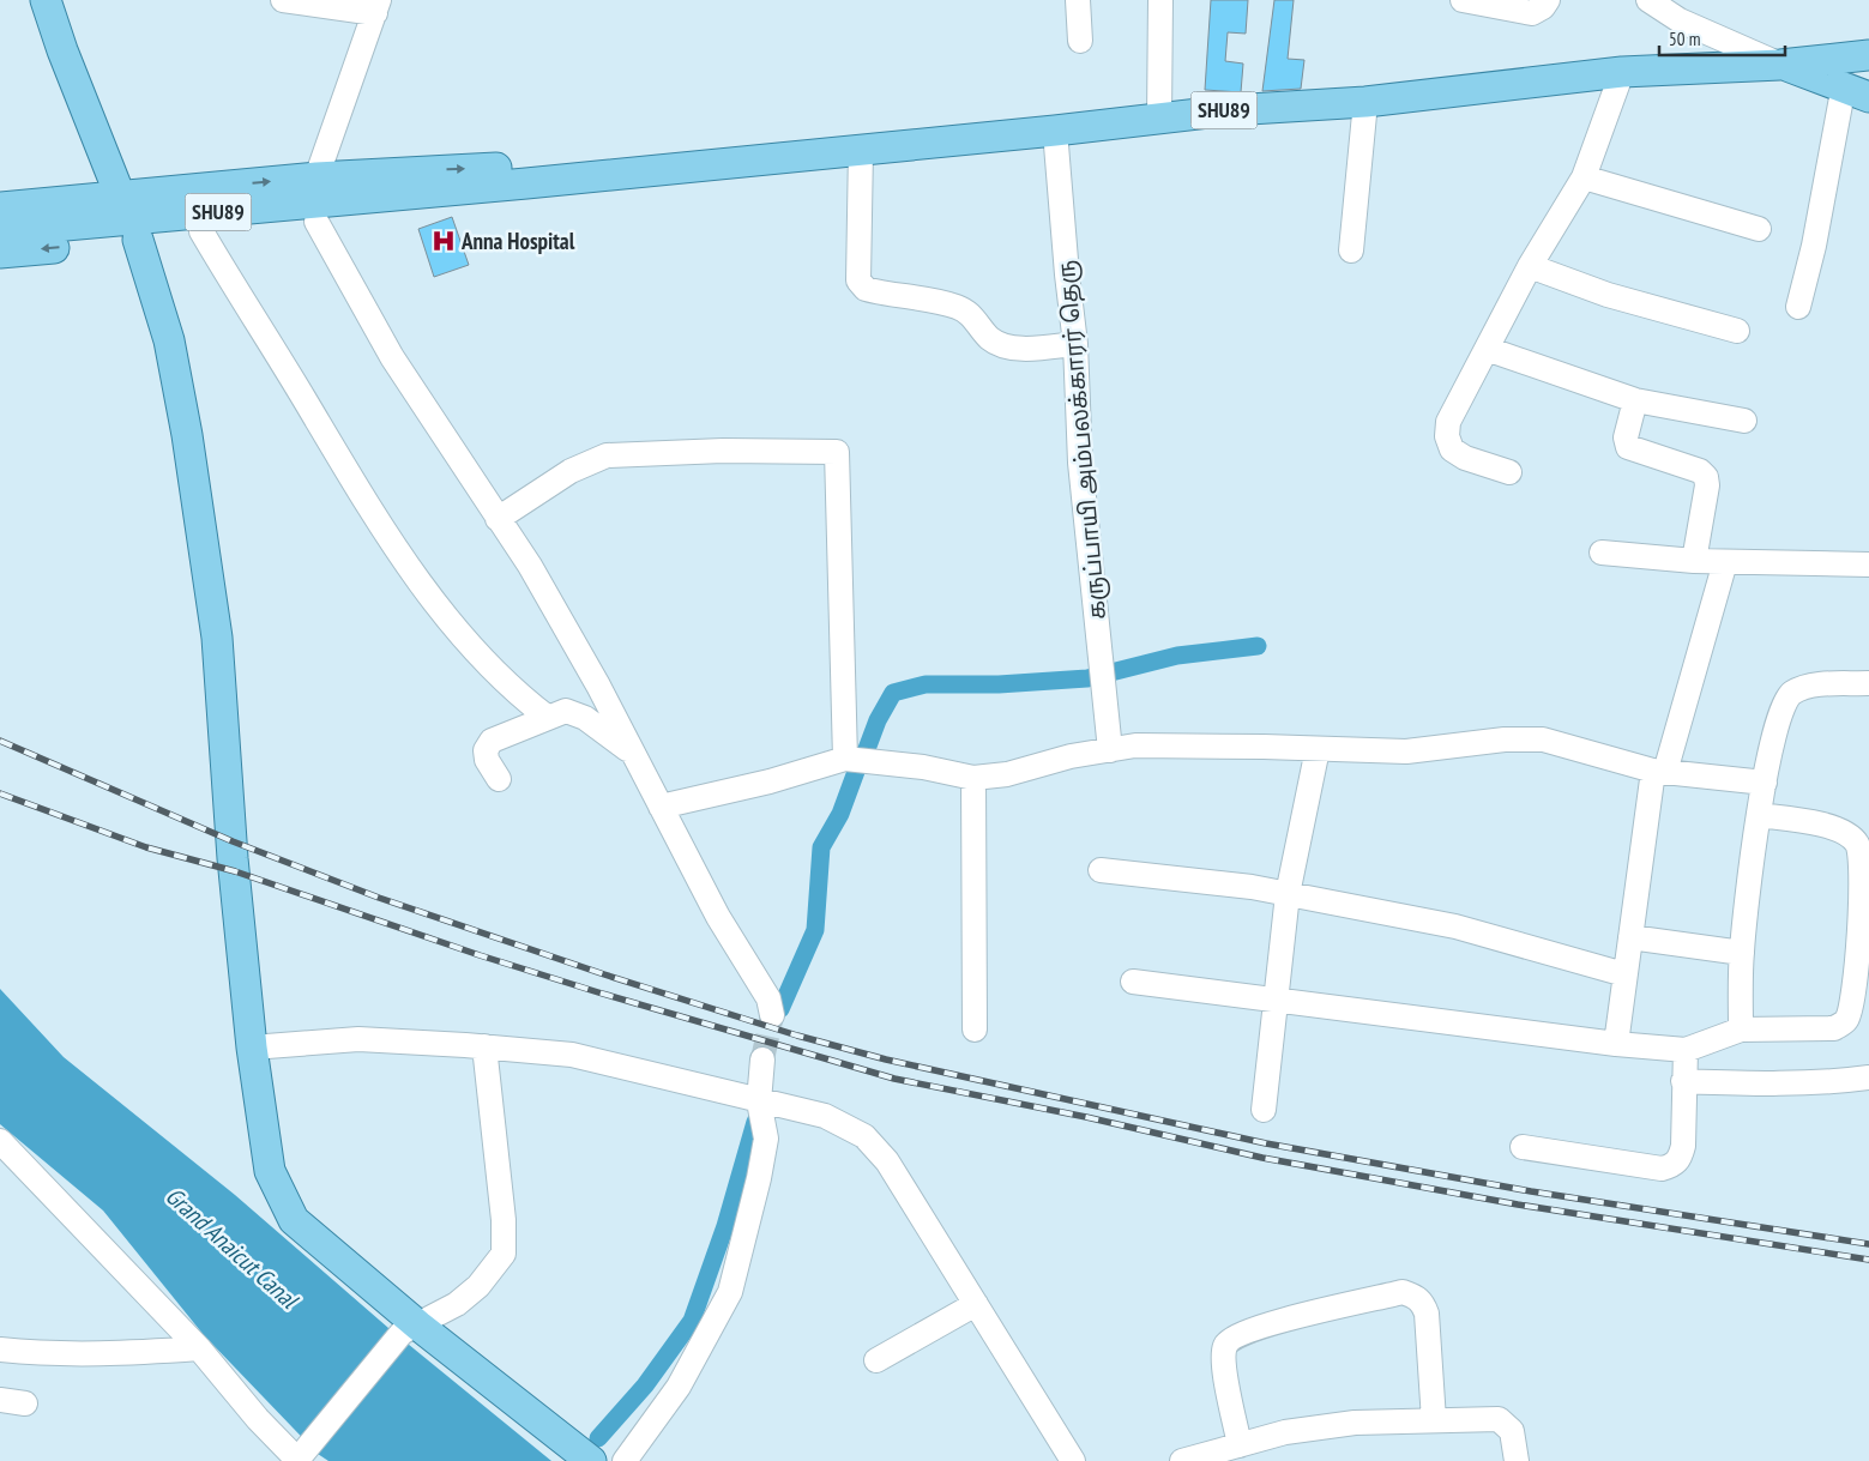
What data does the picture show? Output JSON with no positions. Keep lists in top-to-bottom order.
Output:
{
  "streets": {
    "main road": ["SHU89"],
    "street": ["கருப்பாயி அம்பலக்காரர் தெரு"]
  },
  "crossings": [
    ["SHU89", "கருப்பாயி அம்பலக்காரர் தெரு"]
  ],
  "water": ["Grand Anaicut Canal"],
  "places": {
    "hospital": ["Anna Hospital"]
  },
  "scale_bar": "50 m"
}
